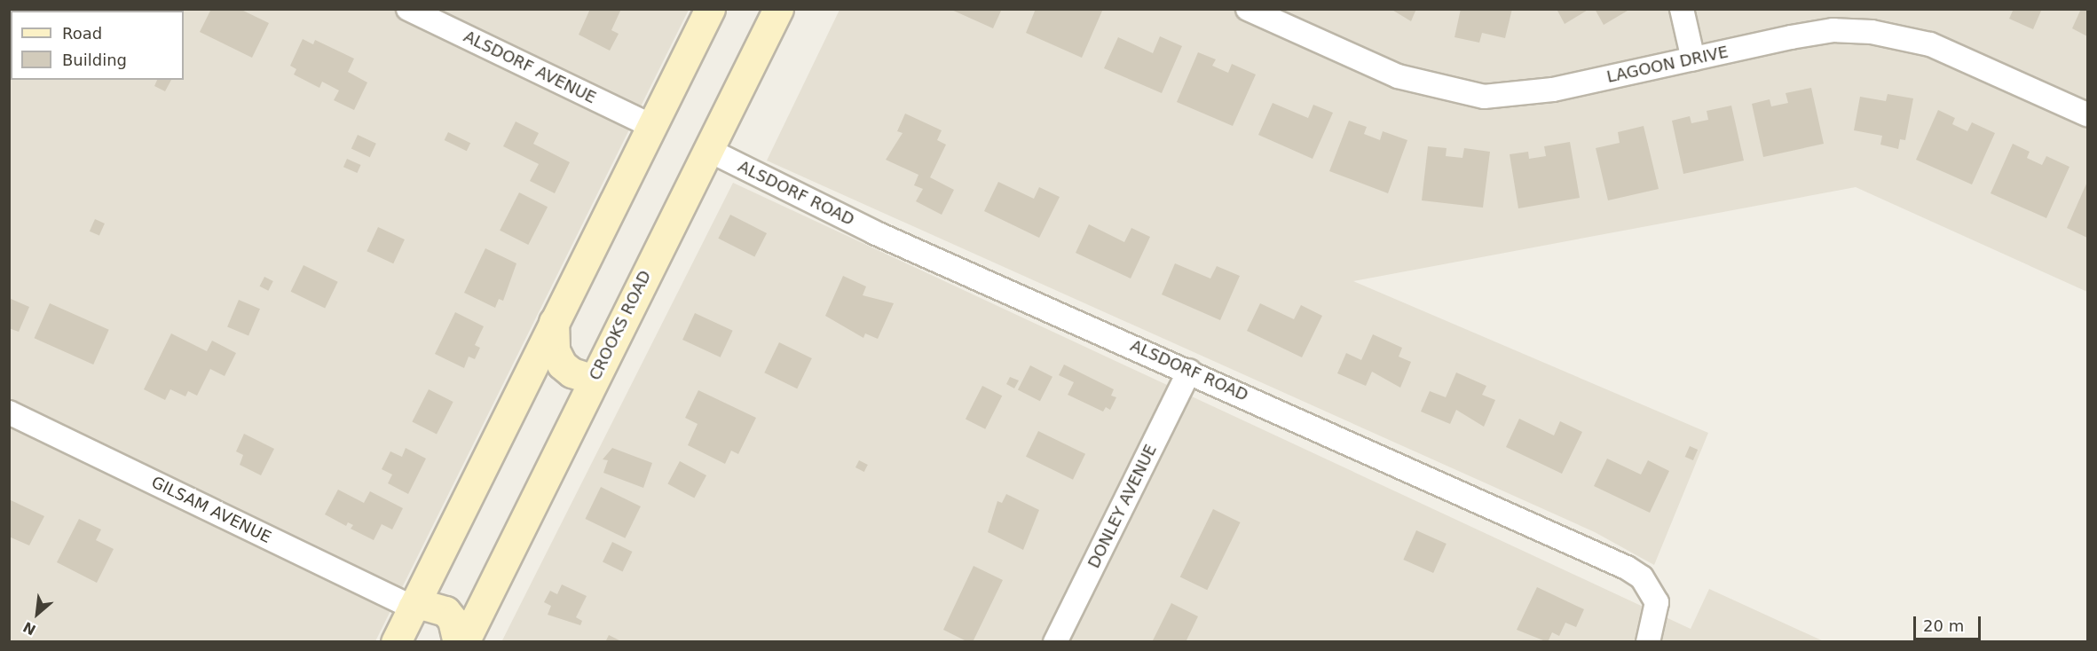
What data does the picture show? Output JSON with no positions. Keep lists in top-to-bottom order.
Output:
{
  "streets": {
    "main road": ["CROOKS ROAD"],
    "street": [
      "LAGOON DRIVE",
      "ALSDORF AVENUE",
      "ALSDORF ROAD",
      "DONLEY AVENUE",
      "GILSAM AVENUE"
    ]
  },
  "crossings": [
    ["ALSDORF ROAD", "CROOKS ROAD"],
    ["ALSDORF ROAD", "DONLEY AVENUE"]
  ],
  "legend": ["Road", "Building"],
  "scale_bar": "20 m",
  "north": "bottom left"
}
